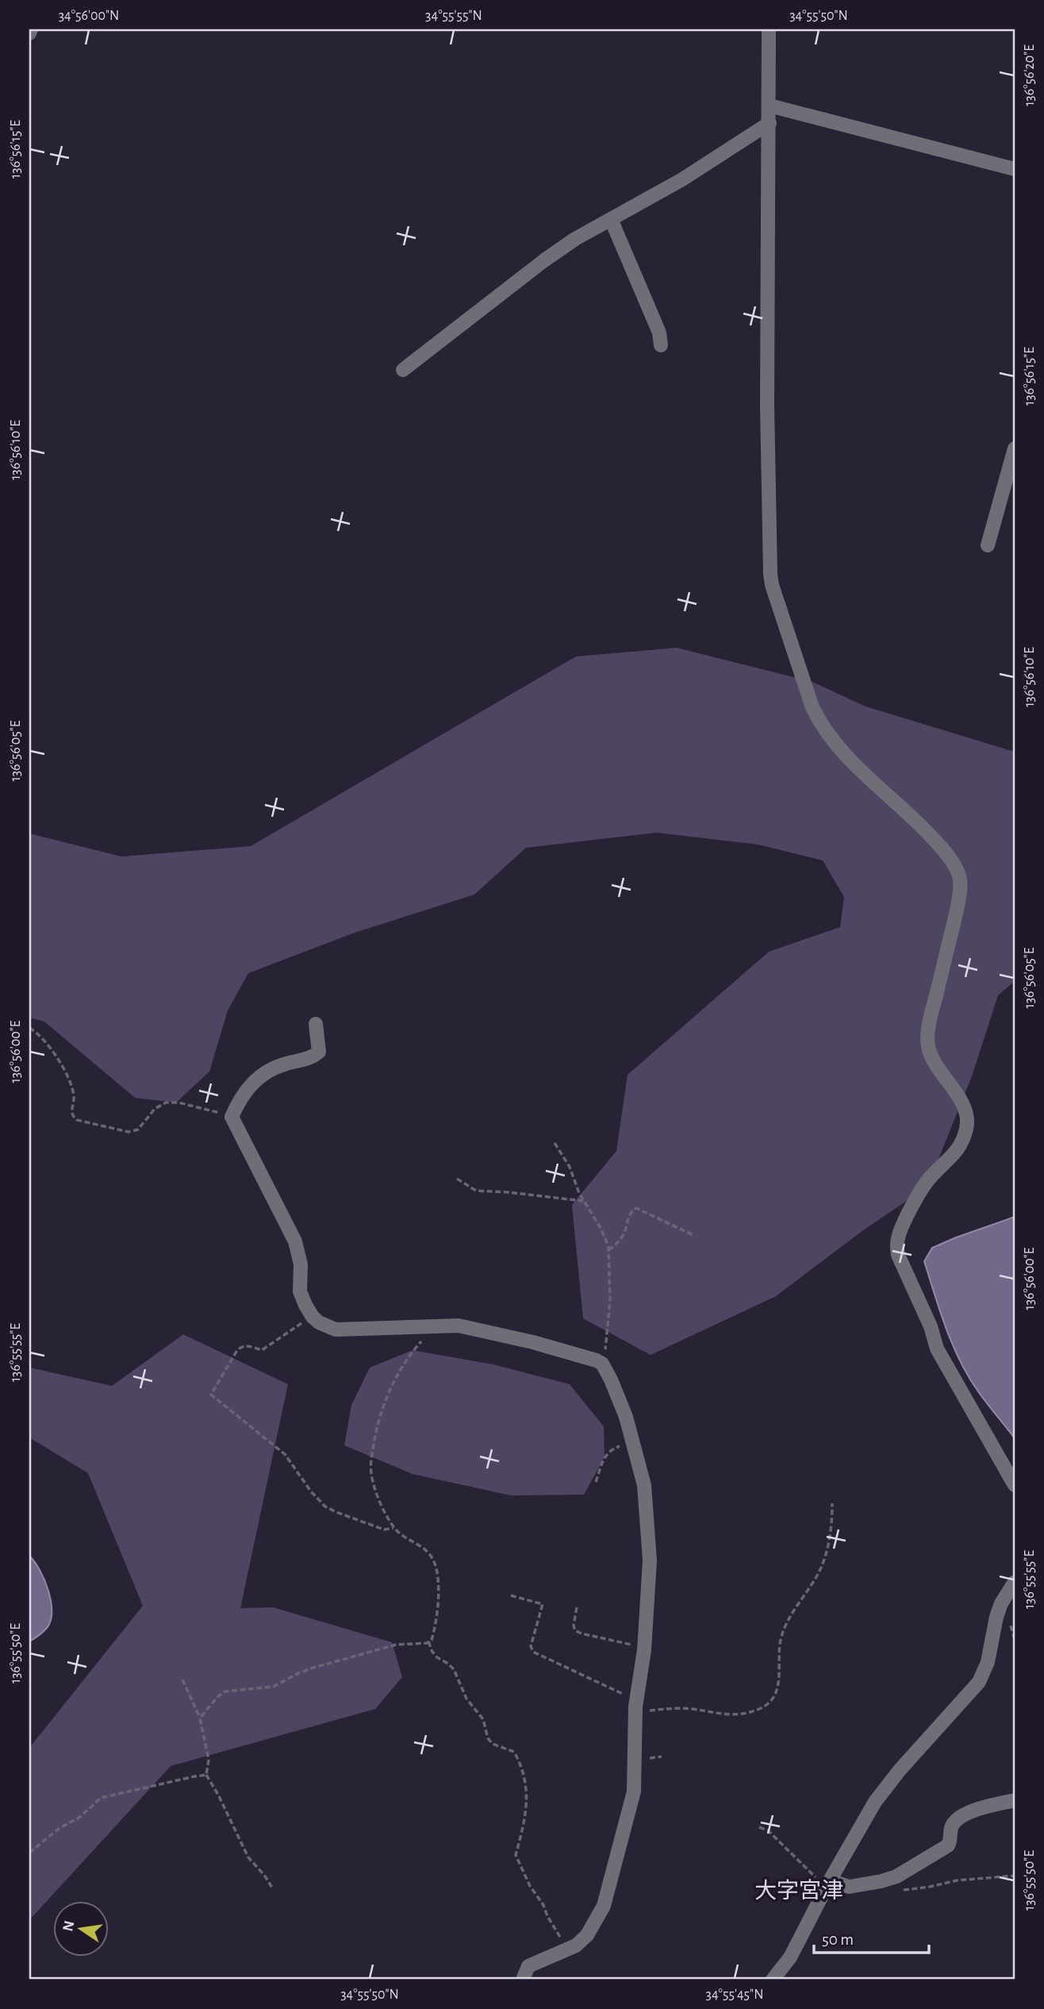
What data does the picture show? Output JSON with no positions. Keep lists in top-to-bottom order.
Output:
{
  "districts": ["大字宮津"],
  "scale_bar": "50 m",
  "north": "left",
  "coordinates": [
    "34°56'00\"N",
    "34°55'55\"N",
    "34°55'50\"N",
    "136°56'20\"E",
    "136°56'15\"E",
    "136°56'10\"E",
    "136°56'05\"E",
    "136°56'00\"E",
    "136°55'55\"E",
    "136°55'50\"E",
    "34°55'45\"N"
  ]
}
